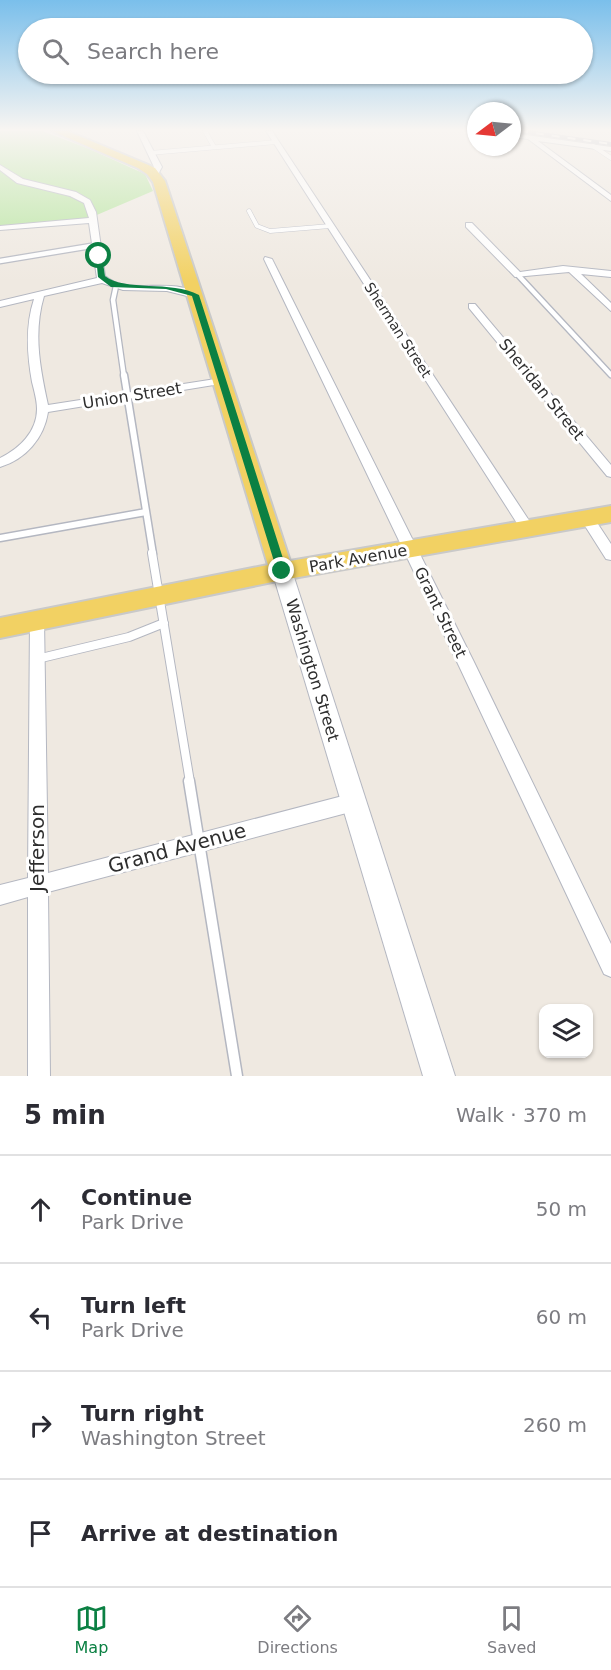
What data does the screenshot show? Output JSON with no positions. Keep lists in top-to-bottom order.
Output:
{
  "streets": {
    "main road": ["Park Avenue", "Washington Street"],
    "street": [
      "Sherman Street",
      "Sheridan Street",
      "Union Street",
      "Grant Street",
      "Jefferson",
      "Grand Avenue"
    ]
  },
  "crossings": [
    ["Sherman Street", "Park Avenue"],
    ["Union Street", "Washington Street"],
    ["Park Avenue", "Grant Street"],
    ["Park Avenue", "Washington Street"],
    ["Park Avenue", "Jefferson"],
    ["Washington Street", "Grand Avenue"],
    ["Jefferson", "Grand Avenue"]
  ],
  "north": "left",
  "page": {
    "search": "Search here",
    "heading": ["5 min", "Walk · 370 m"],
    "list": [
      ["Continue", "Park Drive", "50 m"],
      ["Turn left", "Park Drive", "60 m"],
      ["Turn right", "Washington Street", "260 m"],
      "Arrive at destination"
    ],
    "nav": ["Map", "Directions", "Saved"]
  }
}
